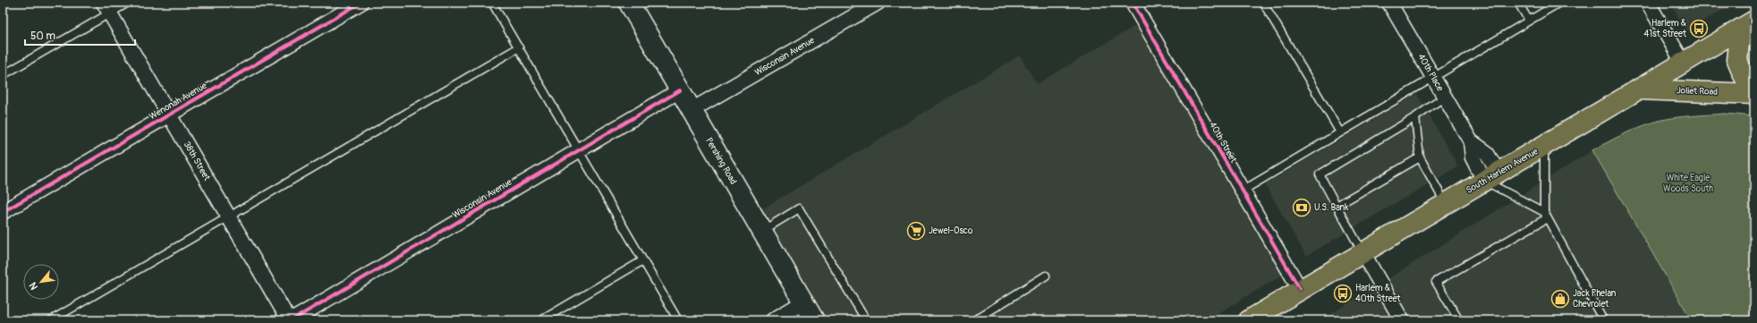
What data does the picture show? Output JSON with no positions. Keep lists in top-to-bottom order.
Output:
{
  "streets": {
    "main road": ["Joliet Road", "Pershing Road", "South Harlem Avenue"],
    "street": [
      "Wisconsin Avenue",
      "40th Place",
      "Wenonah Avenue",
      "40th Street",
      "38th Street"
    ]
  },
  "crossings": [
    ["Wisconsin Avenue", "38th Street"],
    ["Wisconsin Avenue", "Pershing Road"],
    ["40th Place", "South Harlem Avenue"],
    ["Joliet Road", "South Harlem Avenue"],
    ["Wenonah Avenue", "38th Street"],
    ["40th Street", "South Harlem Avenue"]
  ],
  "parks": ["White Eagle Woods South"],
  "places": {
    "bus stop": ["Harlem & 41st Street", "Harlem & 40th Street"],
    "bank": ["U.S. Bank"],
    "supermarket": ["Jewel-Osco"],
    "shop": ["Jack Phelan Chevrolet"]
  },
  "scale_bar": "50 m",
  "north": "bottom left"
}
